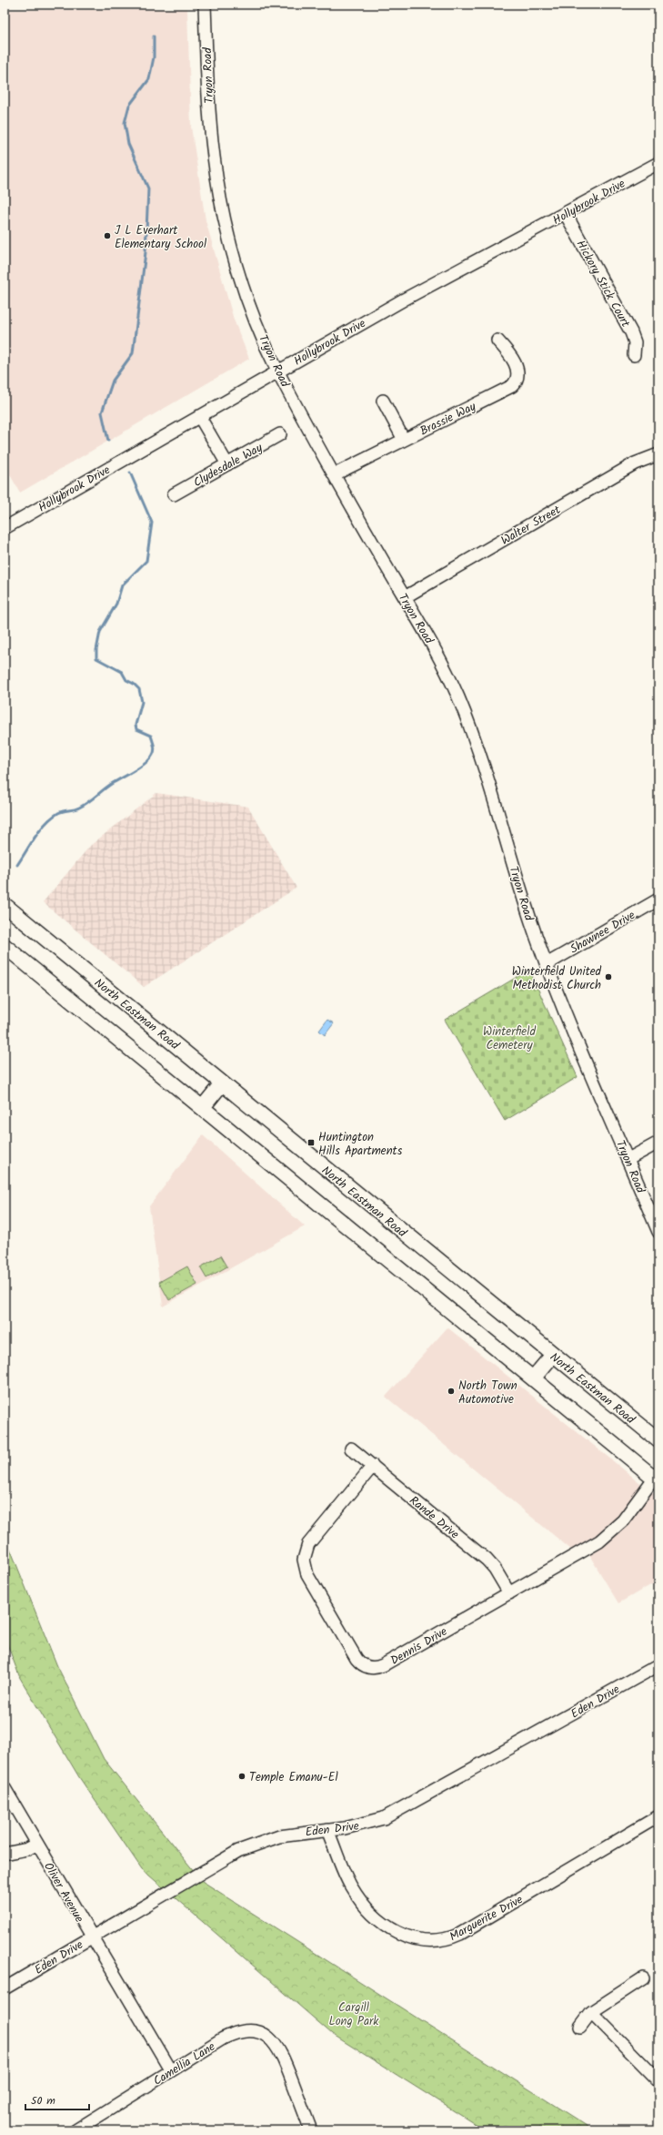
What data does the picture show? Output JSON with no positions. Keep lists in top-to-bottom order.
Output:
{
  "streets": {
    "main road": ["North Eastman Road"],
    "street": [
      "Tryon Road",
      "Hollybrook Drive",
      "Hickory Stick Court",
      "Brassie Way",
      "Clydesdale Way",
      "Walter Street",
      "Shawnee Drive",
      "Rande Drive",
      "Dennis Drive",
      "Eden Drive",
      "Oliver Avenue",
      "Marguerite Drive",
      "Camellia Lane"
    ]
  },
  "crossings": [
    ["Tryon Road", "Hollybrook Drive"],
    ["Tryon Road", "Brassie Way"],
    ["Tryon Road", "Walter Street"],
    ["Tryon Road", "Shawnee Drive"],
    ["Hollybrook Drive", "Hickory Stick Court"],
    ["Rande Drive", "Dennis Drive"],
    ["Eden Drive", "Oliver Avenue"],
    ["Eden Drive", "Marguerite Drive"],
    ["Oliver Avenue", "Camellia Lane"]
  ],
  "parks": ["Winterfield Cemetery", "Cargill Long Park"],
  "places": {
    "other": [
      "J L Everhart Elementary School",
      "Winterfield United Methodist Church",
      "North Town Automotive",
      "Temple Emanu-El"
    ],
    "transit": ["Huntington Hills Apartments"]
  },
  "scale_bar": "50 m"
}
